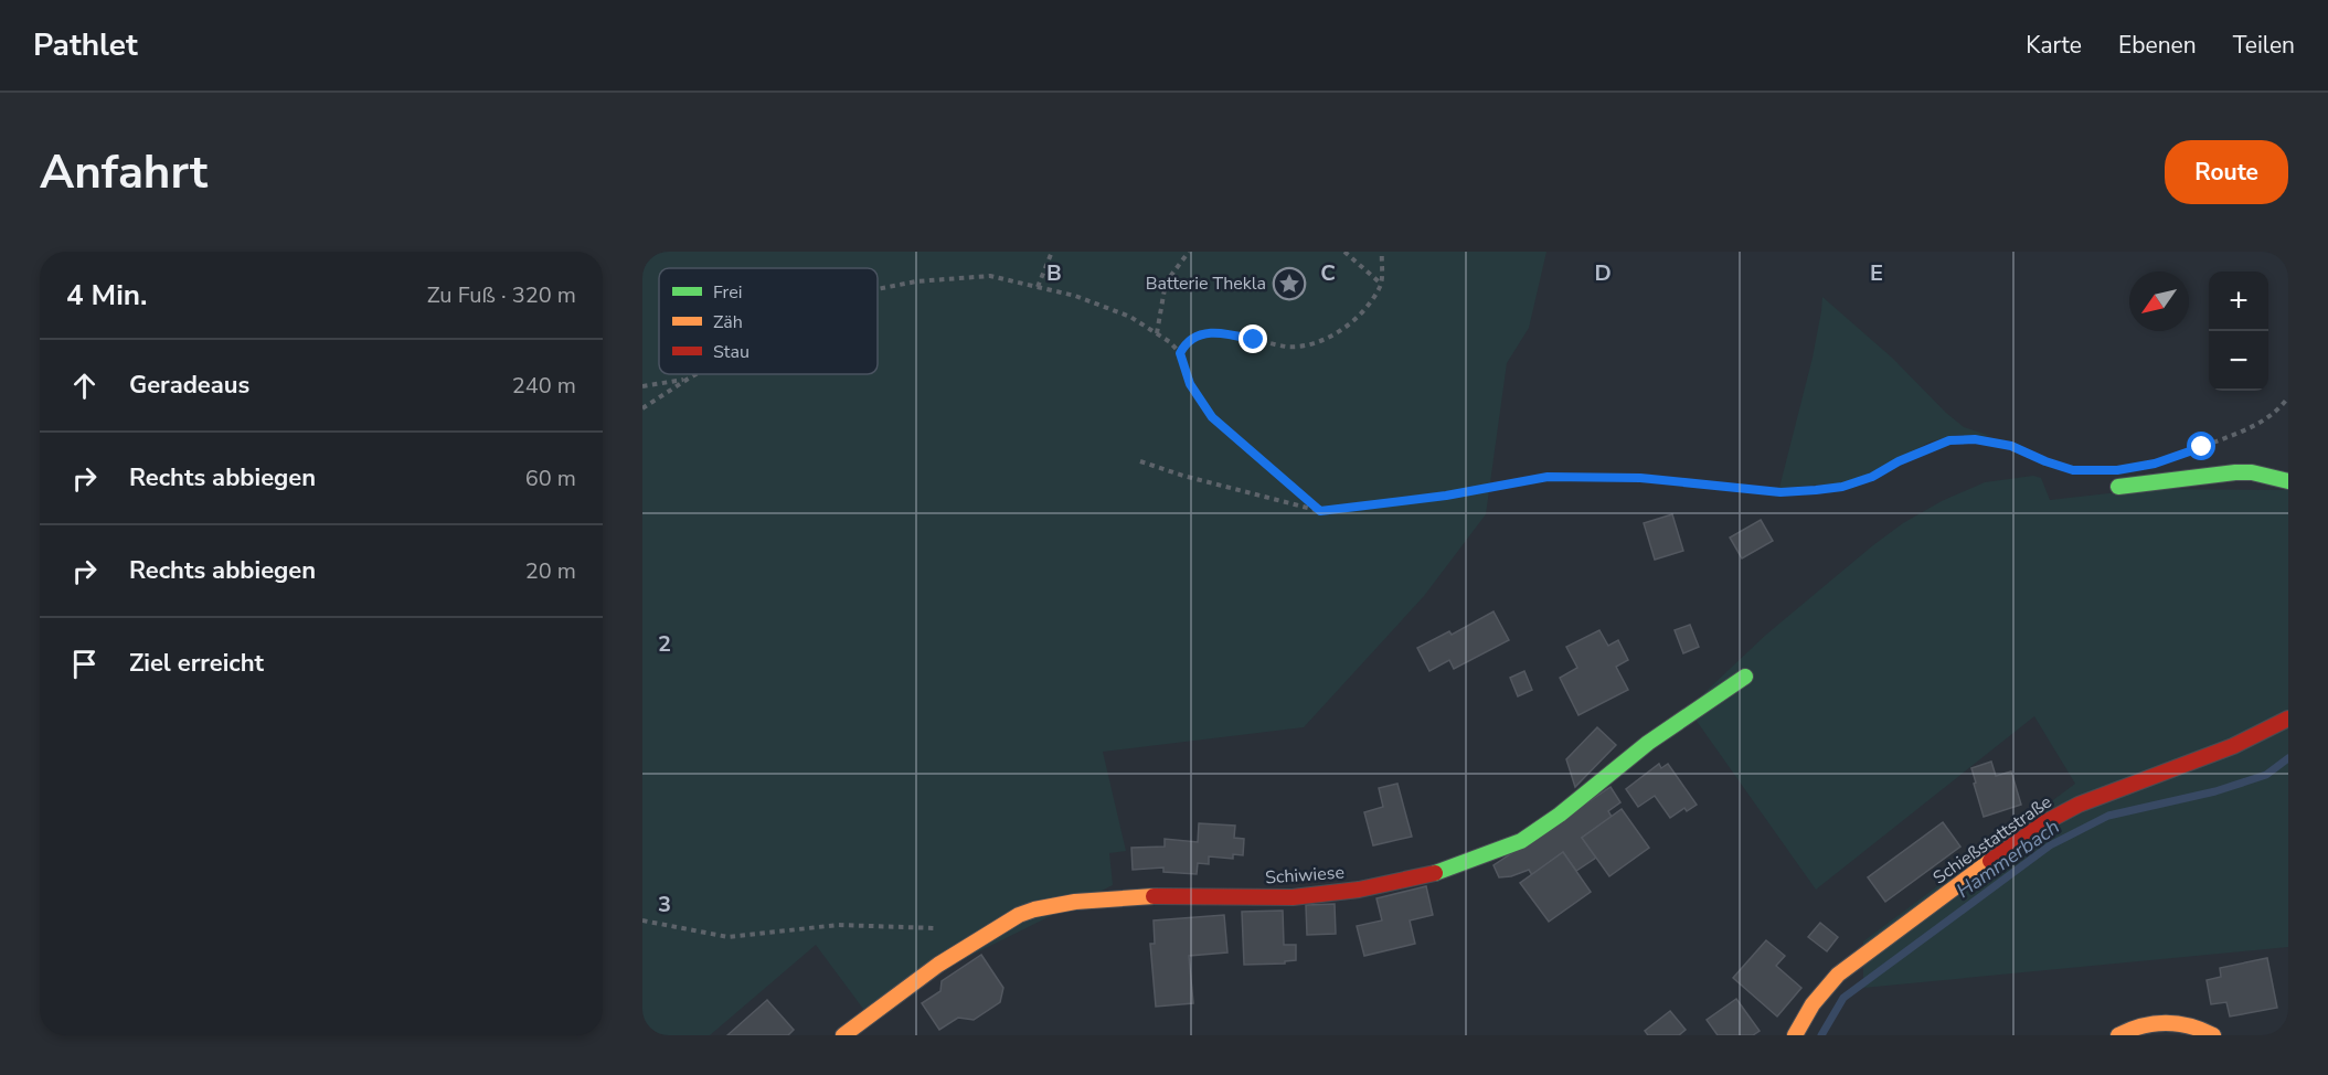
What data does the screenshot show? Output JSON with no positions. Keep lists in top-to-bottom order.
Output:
{
  "streets": {
    "street": ["Schießstattstraße", "Schiwiese"]
  },
  "water": ["Hammerbach"],
  "places": {
    "place": ["Batterie Thekla"]
  },
  "legend": ["Frei", "Zäh", "Stau"],
  "north": "bottom left",
  "page": {
    "header": "Pathlet",
    "nav": ["Karte", "Ebenen", "Teilen"],
    "buttons": "Route",
    "title": "Anfahrt",
    "heading": ["4 Min.", "Zu Fuß · 320 m"],
    "map_buttons": ["+", "−"],
    "list": [
      ["Geradeaus", "240 m"],
      ["Rechts abbiegen", "60 m"],
      ["Rechts abbiegen", "20 m"],
      "Ziel erreicht"
    ]
  },
  "grid": {
    "columns": [
      "B",
      "C",
      "D",
      "E"
    ],
    "rows": ["2", "3"]
  }
}
